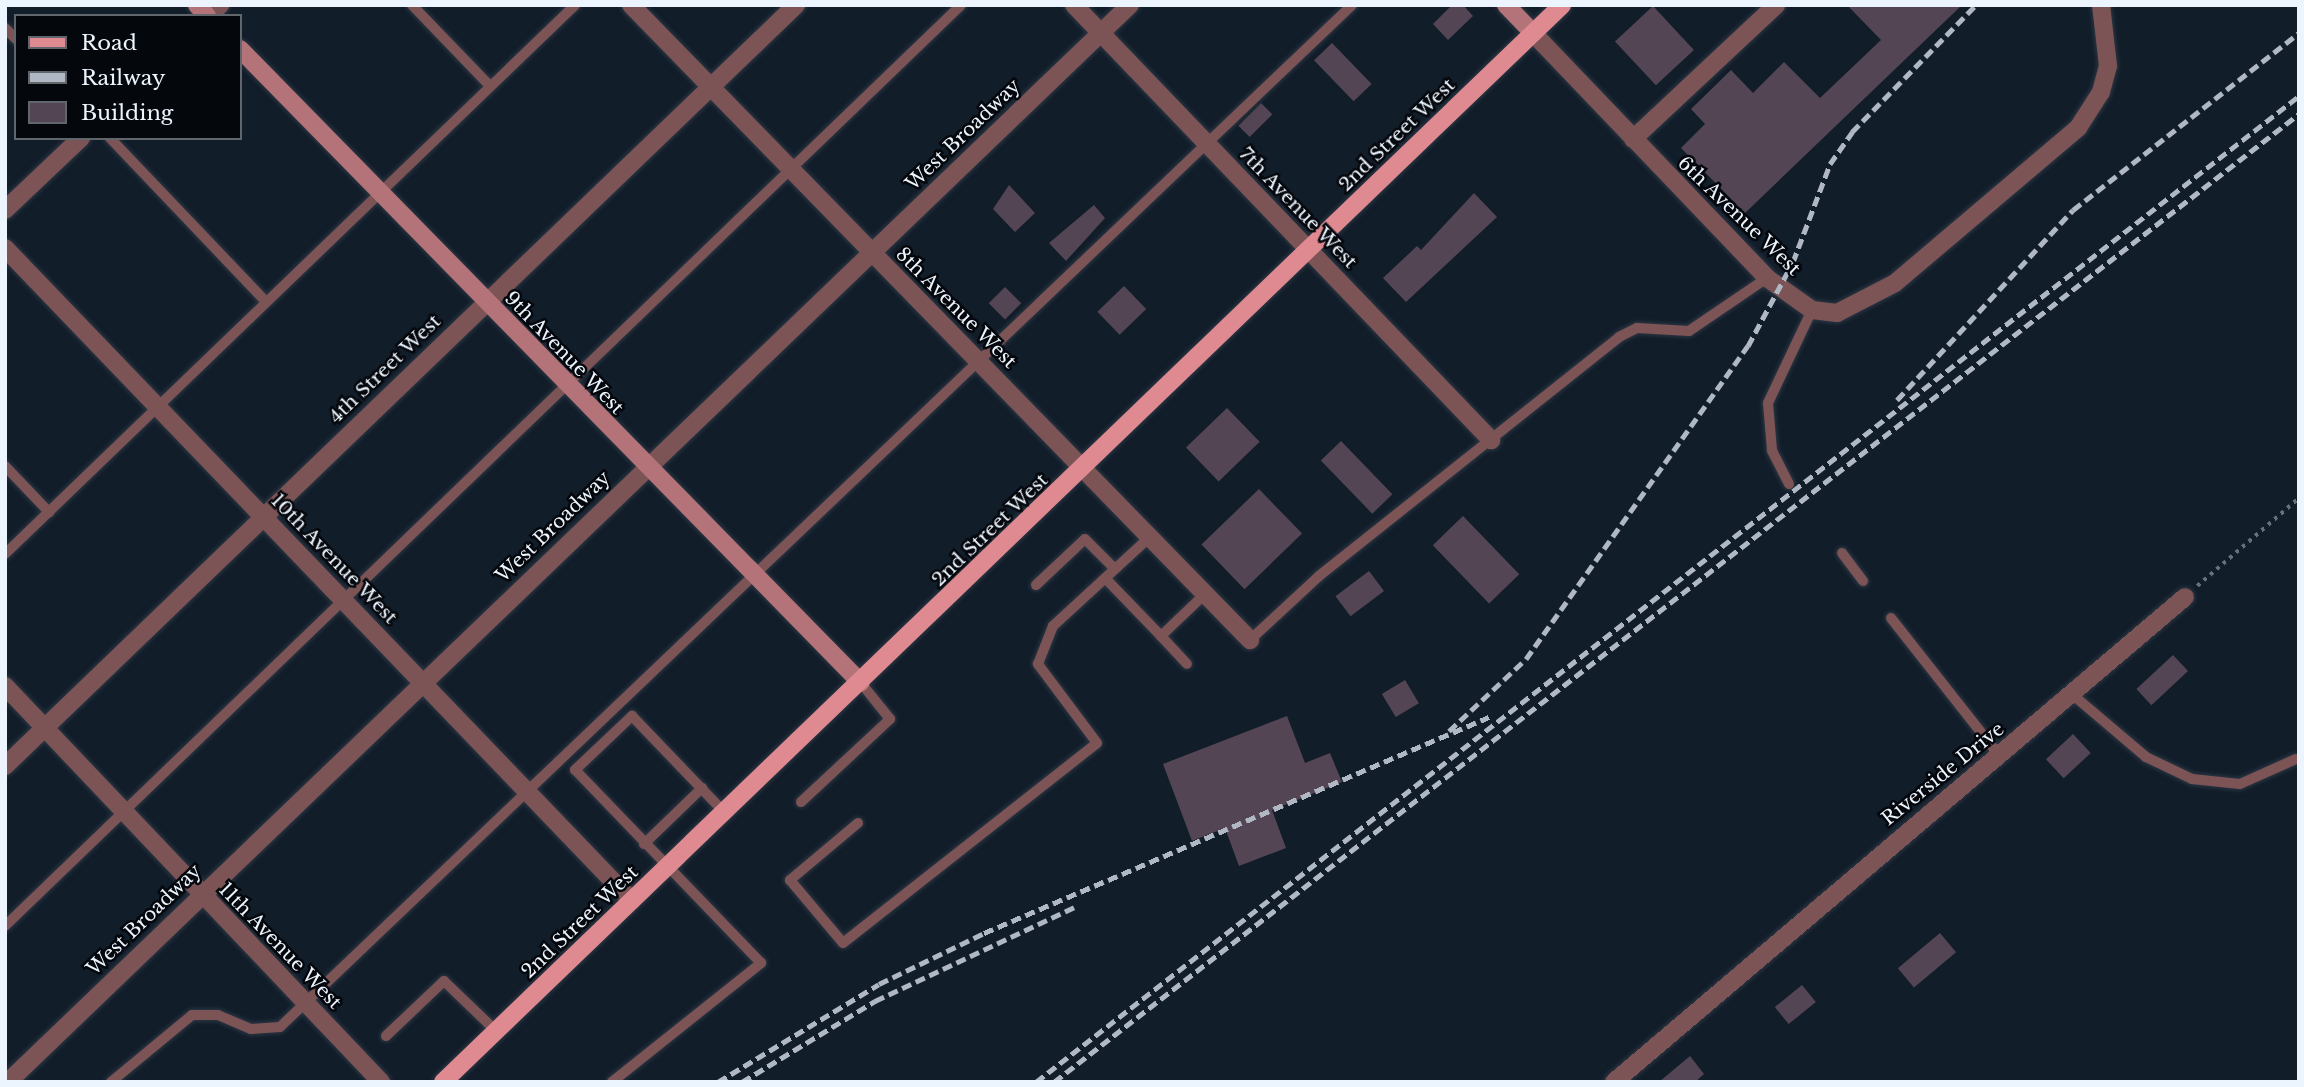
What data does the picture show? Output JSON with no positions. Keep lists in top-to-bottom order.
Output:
{
  "streets": {
    "main road": ["2nd Street West"],
    "street": [
      "West Broadway",
      "7th Avenue West",
      "6th Avenue West",
      "8th Avenue West",
      "9th Avenue West",
      "4th Street West",
      "10th Avenue West",
      "Riverside Drive",
      "11th Avenue West"
    ]
  },
  "crossings": [
    ["West Broadway", "7th Avenue West"],
    ["West Broadway", "8th Avenue West"],
    ["West Broadway", "9th Avenue West"],
    ["West Broadway", "10th Avenue West"],
    ["West Broadway", "11th Avenue West"],
    ["2nd Street West", "7th Avenue West"],
    ["2nd Street West", "6th Avenue West"],
    ["2nd Street West", "8th Avenue West"],
    ["2nd Street West", "9th Avenue West"],
    ["2nd Street West", "10th Avenue West"],
    ["8th Avenue West", "4th Street West"],
    ["9th Avenue West", "4th Street West"],
    ["4th Street West", "10th Avenue West"],
    ["4th Street West", "11th Avenue West"]
  ],
  "legend": ["Road", "Railway", "Building"]
}
